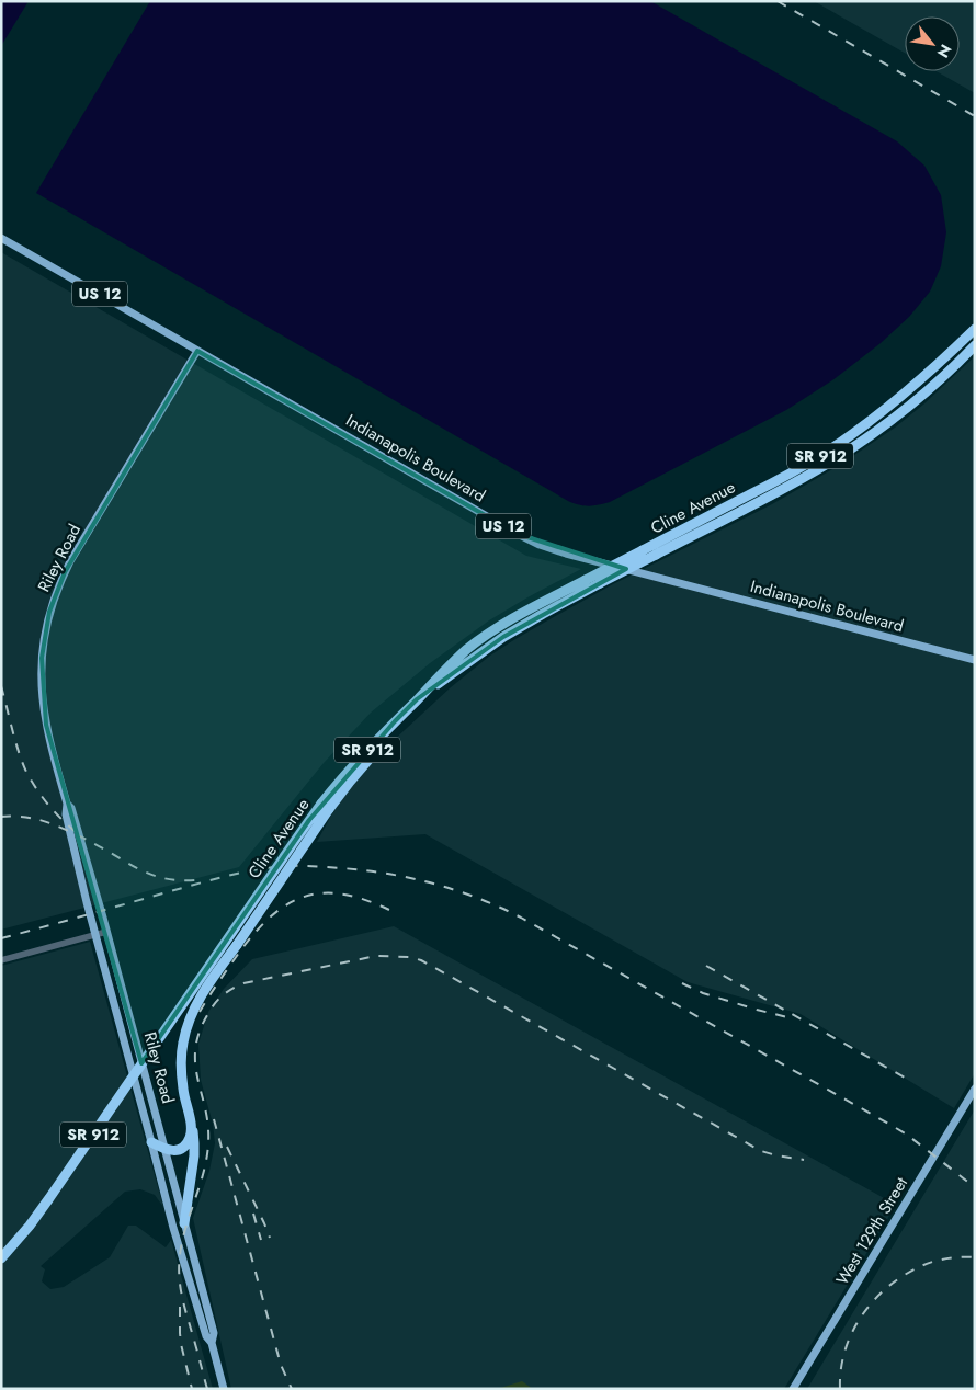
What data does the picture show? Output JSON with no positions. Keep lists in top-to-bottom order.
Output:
{
  "streets": {
    "highway": ["SR 912", "Cline Avenue"],
    "main road": [
      "US 12",
      "Indianapolis Boulevard",
      "Riley Road",
      "West 129th Street"
    ]
  },
  "crossings": [
    ["Indianapolis Boulevard", "Riley Road"]
  ],
  "north": "bottom right"
}
